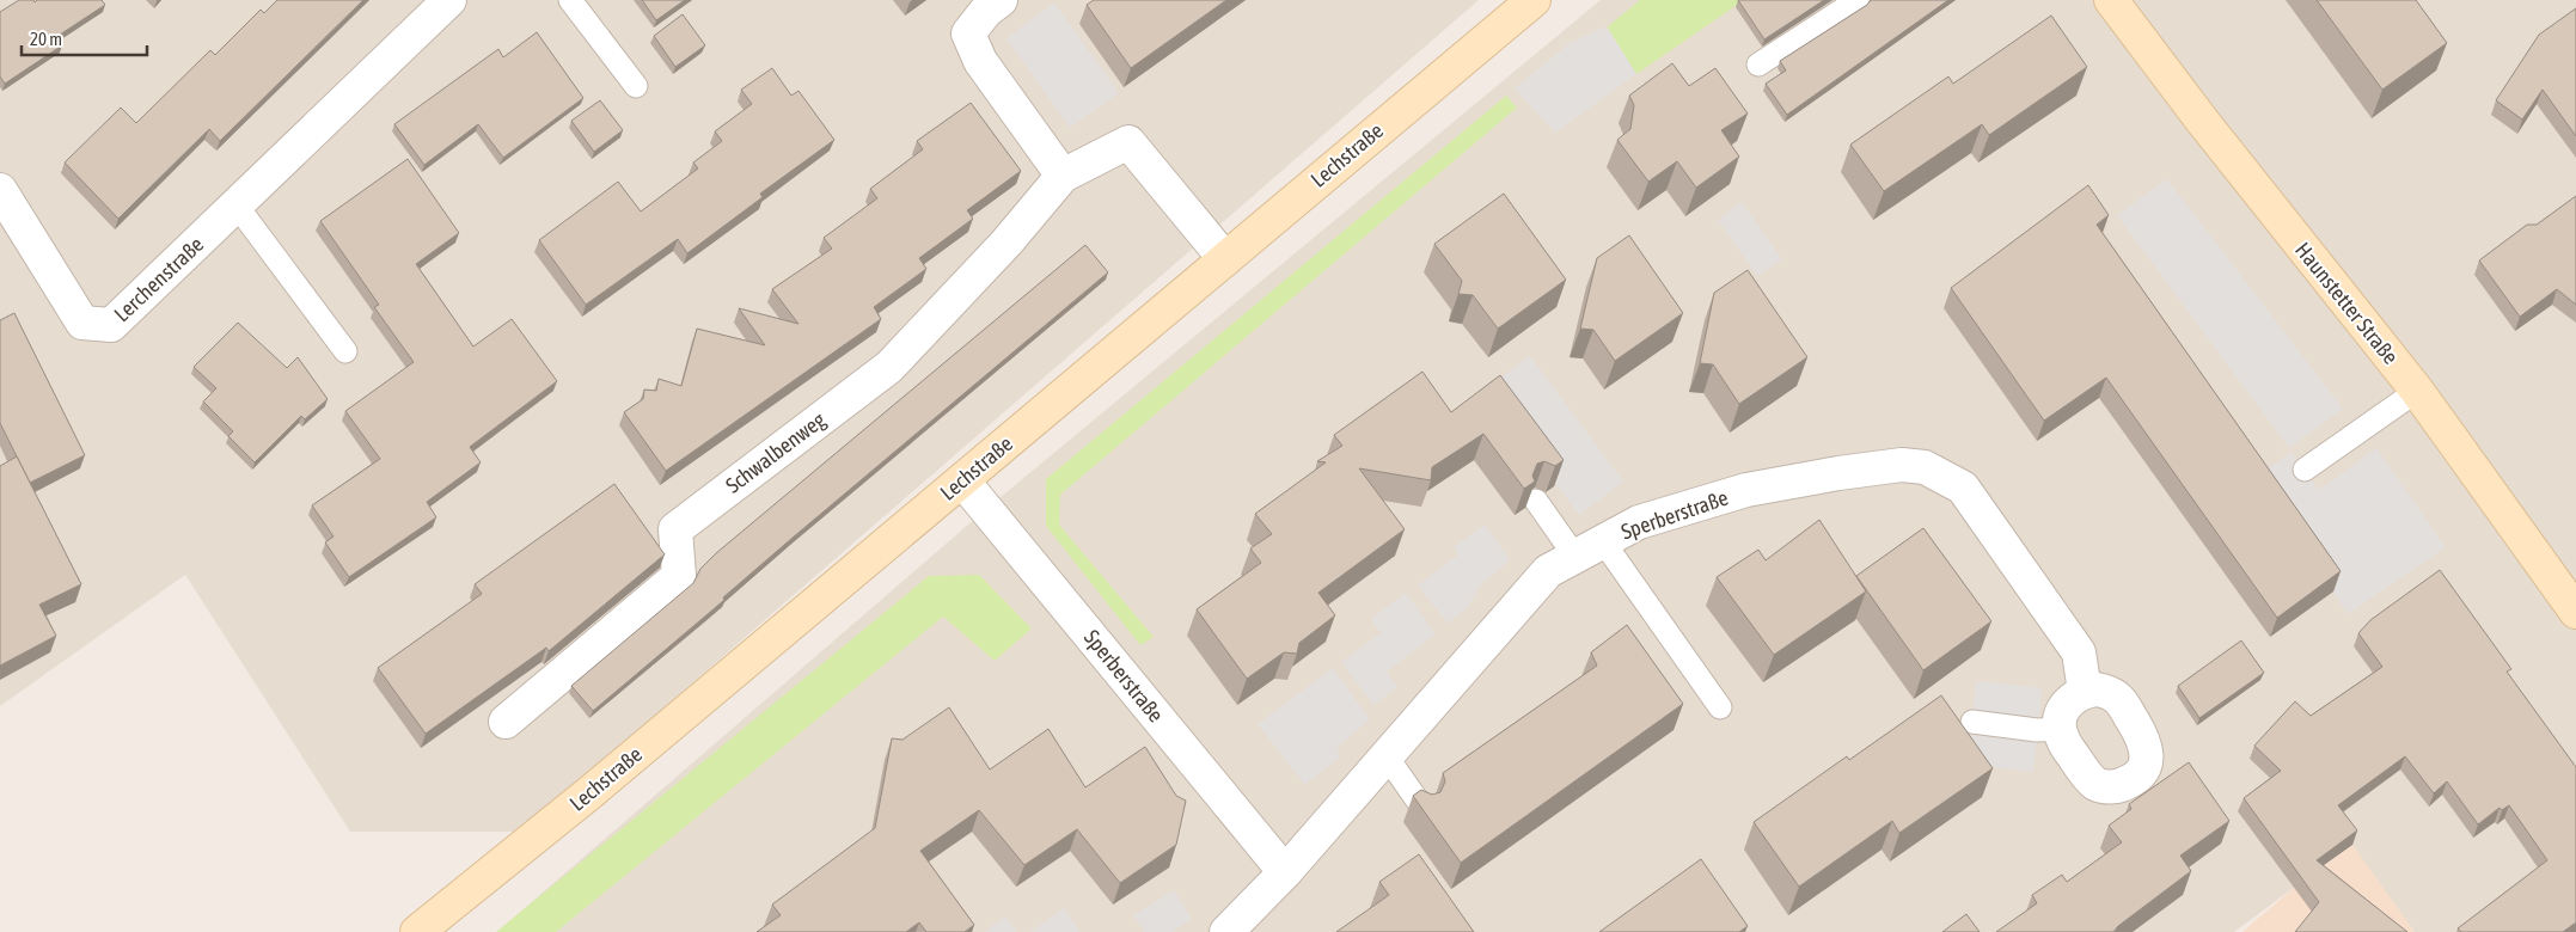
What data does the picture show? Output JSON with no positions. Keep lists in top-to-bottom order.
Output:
{
  "streets": {
    "main road": ["Lechstraße", "Haunstetter Straße"],
    "street": ["Lerchenstraße", "Schwalbenweg", "Sperberstraße"]
  },
  "crossings": [
    ["Lechstraße", "Schwalbenweg"],
    ["Lechstraße", "Sperberstraße"]
  ],
  "scale_bar": "20 m"
}
